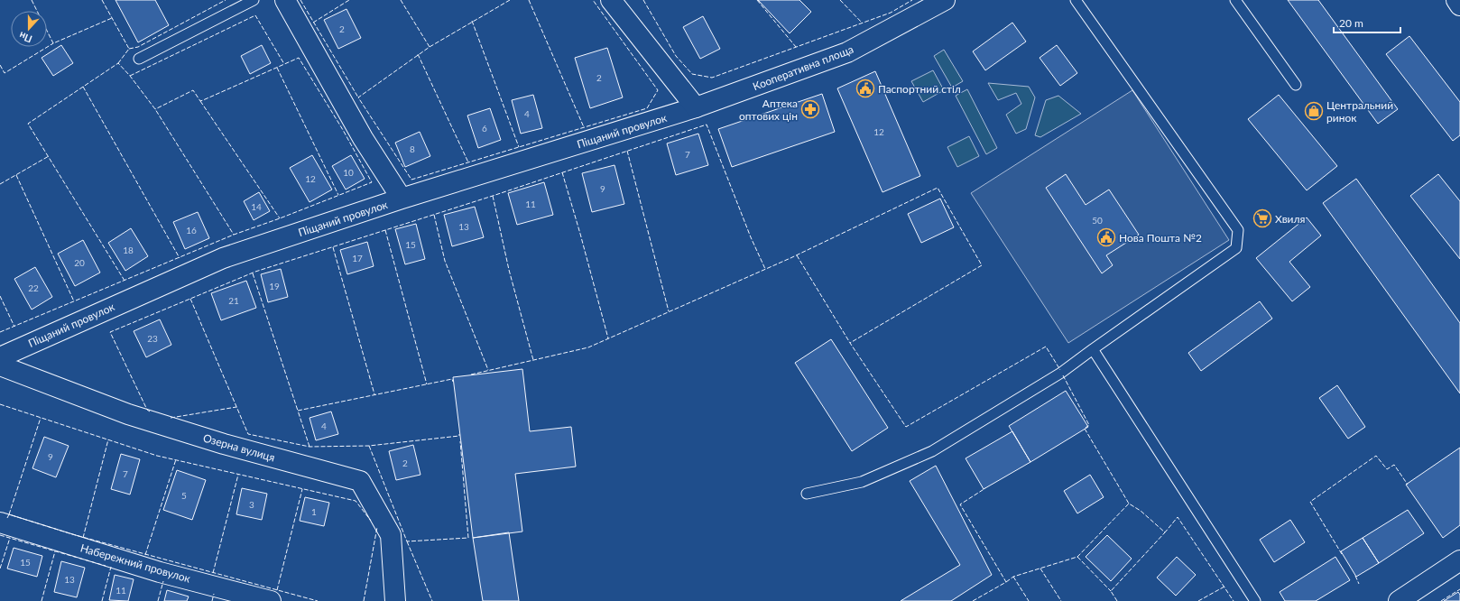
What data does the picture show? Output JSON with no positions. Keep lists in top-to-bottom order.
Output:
{
  "streets": {
    "street": [
      "Кооперативна площа",
      "Піщаний провулок",
      "Озерна вулиця",
      "Набережний провулок"
    ]
  },
  "crossings": [
    ["Кооперативна площа", "Піщаний провулок"]
  ],
  "places": {
    "public building": ["Паспортний стіл", "Нова Пошта №2"],
    "pharmacy": ["Аптека оптових цін"],
    "shop": ["Центральний ринок"],
    "supermarket": ["Хвиля"]
  },
  "house_numbers": [
    "2",
    "2",
    "4",
    "6",
    "12",
    "8",
    "7",
    "10",
    "12",
    "9",
    "11",
    "14",
    "50",
    "13",
    "16",
    "15",
    "18",
    "17",
    "20",
    "19",
    "22",
    "21",
    "23",
    "4",
    "9",
    "2",
    "7",
    "5",
    "3",
    "1",
    "15",
    "13",
    "11"
  ],
  "scale_bar": "20 m",
  "north": "bottom"
}
